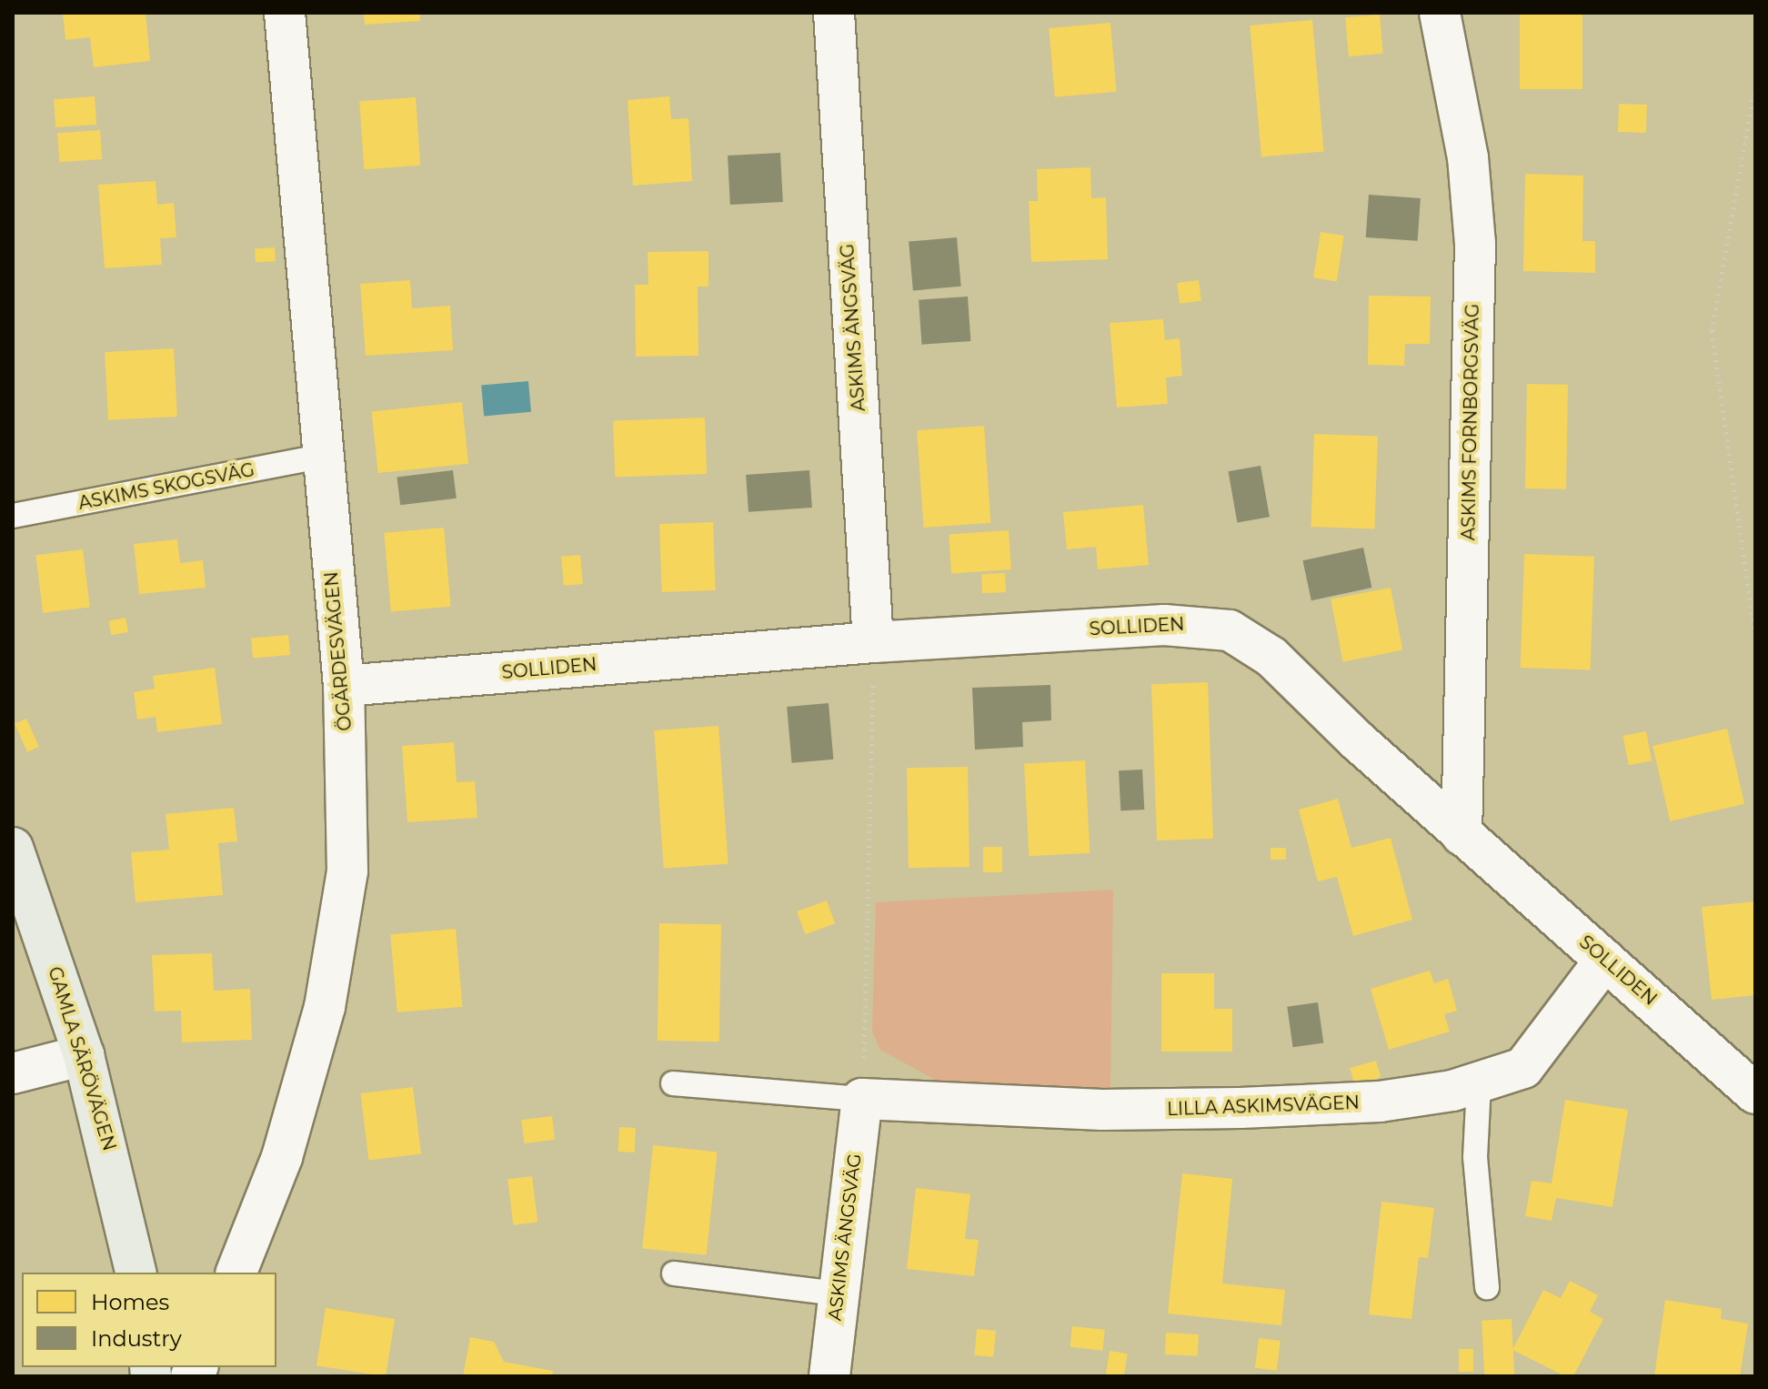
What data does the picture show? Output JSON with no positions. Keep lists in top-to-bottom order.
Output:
{
  "streets": {
    "street": [
      "ASKIMS ÄNGSVÄG",
      "ASKIMS FORNBORGSVÄG",
      "SOLLIDEN",
      "ÖGÄRDESVÄGEN",
      "GAMLA SÄRÖVÄGEN",
      "LILLA ASKIMSVÄGEN"
    ],
    "lane": ["ASKIMS SKOGSVÄG"]
  },
  "crossings": [
    ["ASKIMS ÄNGSVÄG", "SOLLIDEN"],
    ["ASKIMS ÄNGSVÄG", "LILLA ASKIMSVÄGEN"],
    ["ASKIMS FORNBORGSVÄG", "SOLLIDEN"],
    ["ASKIMS SKOGSVÄG", "ÖGÄRDESVÄGEN"],
    ["SOLLIDEN", "ÖGÄRDESVÄGEN"],
    ["SOLLIDEN", "LILLA ASKIMSVÄGEN"]
  ],
  "legend": ["Homes", "Industry"]
}
